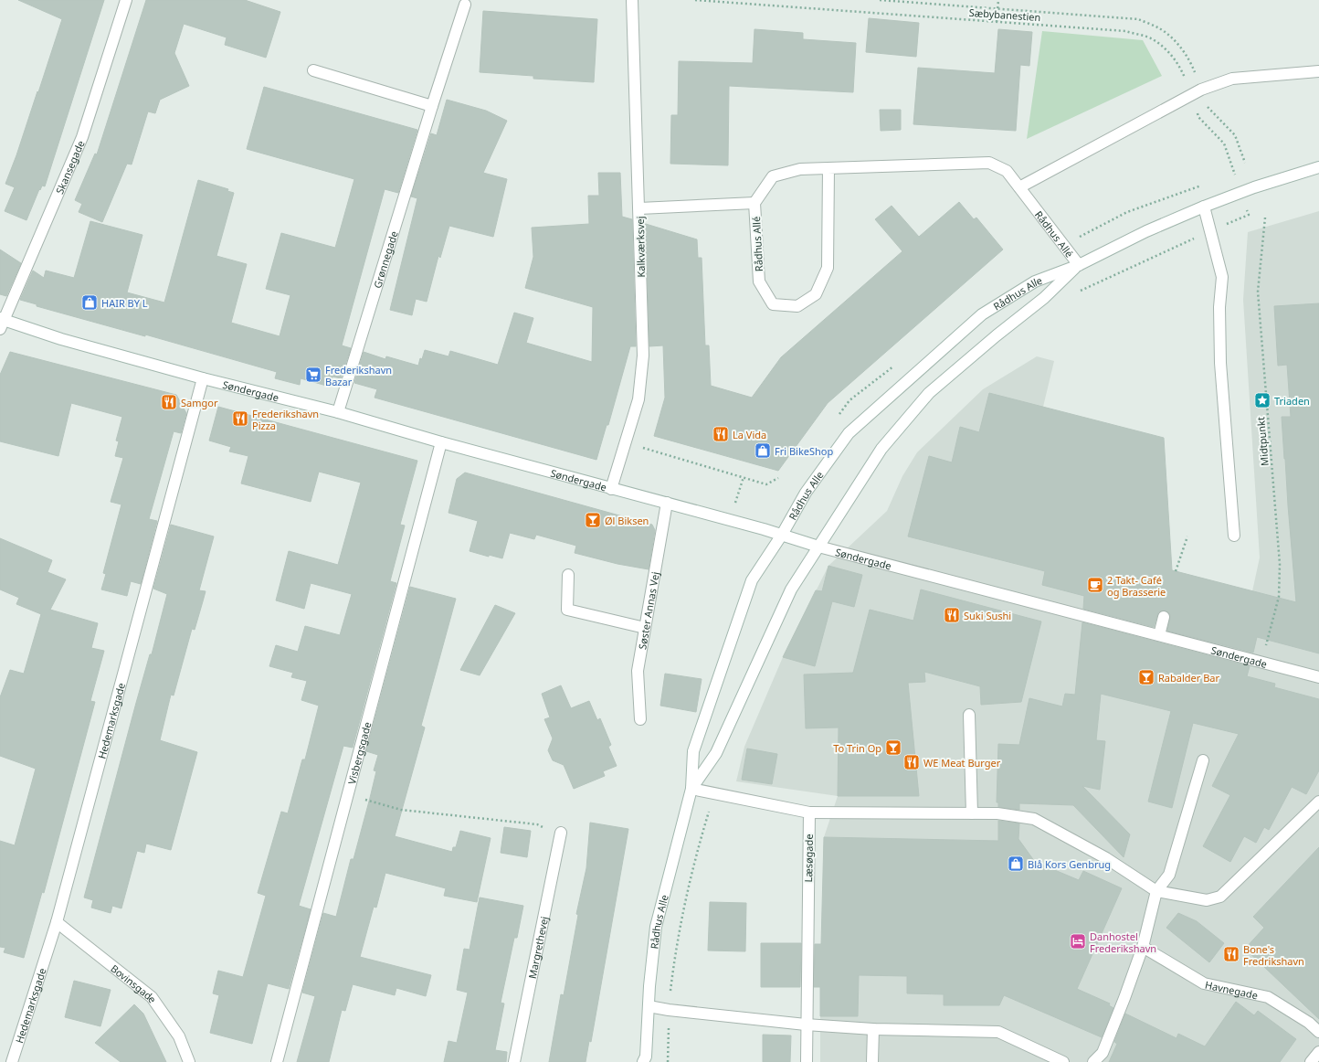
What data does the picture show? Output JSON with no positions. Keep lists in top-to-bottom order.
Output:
{
  "streets": {
    "street": [
      "Skansegade",
      "Rådhus Allé",
      "Kalkværksvej",
      "Grønnegade",
      "Rådhus Alle",
      "Søndergade",
      "Søster Annas Vej",
      "Hedemarksgade",
      "Visbergsgade",
      "Læsøgade",
      "Margrethevej",
      "Bovinsgade",
      "Havnegade"
    ],
    "path": ["Sæbybanestien", "Midtpunkt"]
  },
  "crossings": [
    ["Skansegade", "Søndergade"],
    ["Rådhus Allé", "Rådhus Alle"],
    ["Kalkværksvej", "Søndergade"],
    ["Grønnegade", "Søndergade"],
    ["Rådhus Alle", "Søndergade"],
    ["Søndergade", "Midtpunkt"],
    ["Søndergade", "Søster Annas Vej"],
    ["Søndergade", "Hedemarksgade"],
    ["Søndergade", "Visbergsgade"],
    ["Hedemarksgade", "Bovinsgade"]
  ],
  "places": {
    "shop": ["HAIR BY L", "Fri BikeShop", "Blå Kors Genbrug"],
    "supermarket": ["Frederikshavn Bazar"],
    "place": ["Triaden"],
    "restaurant": [
      "Samgor",
      "Frederikshavn Pizza",
      "La Vida",
      "Suki Sushi",
      "WE Meat Burger",
      "Bone's Fredrikshavn"
    ],
    "bar": ["Øl Biksen", "Rabalder Bar", "To Trin Op"],
    "cafe": ["2 Takt- Café og Brasserie"],
    "hotel": ["Danhostel Frederikshavn"]
  }
}
